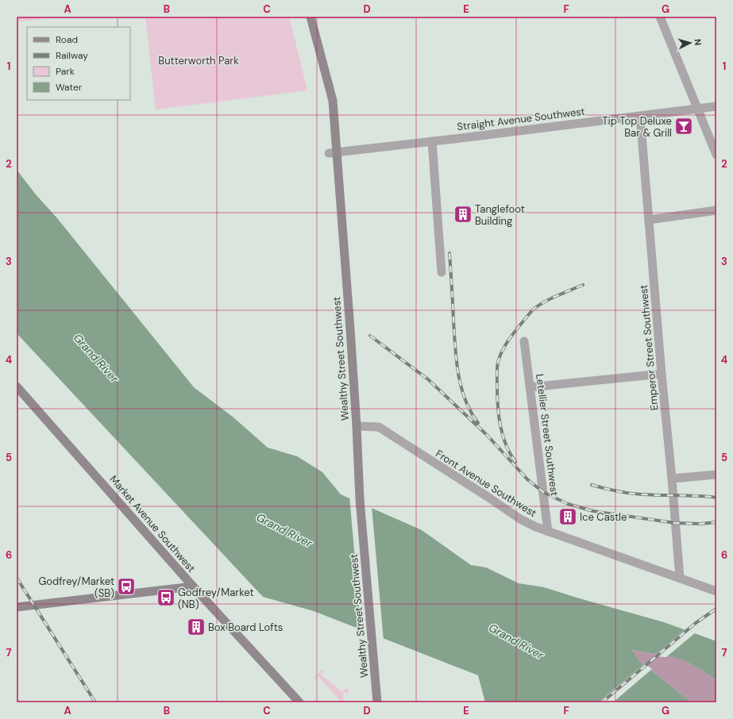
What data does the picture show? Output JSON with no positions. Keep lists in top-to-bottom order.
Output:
{
  "streets": {
    "main road": ["Wealthy Street Southwest", "Market Avenue Southwest"],
    "street": [
      "Straight Avenue Southwest",
      "Emperor Street Southwest",
      "Letellier Street Southwest",
      "Front Avenue Southwest"
    ]
  },
  "crossings": [
    ["Straight Avenue Southwest", "Emperor Street Southwest"],
    ["Straight Avenue Southwest", "Wealthy Street Southwest"],
    ["Emperor Street Southwest", "Front Avenue Southwest"],
    ["Wealthy Street Southwest", "Front Avenue Southwest"],
    ["Letellier Street Southwest", "Front Avenue Southwest"]
  ],
  "water": ["Grand River"],
  "parks": ["Butterworth Park"],
  "places": {
    "bar": ["Tip Top Deluxe Bar & Grill"],
    "building": ["Tanglefoot Building", "Ice Castle", "Box Board Lofts"],
    "bus stop": ["Godfrey/Market (SB)", "Godfrey/Market (NB)"]
  },
  "legend": [
    "Road",
    "Railway",
    "Park",
    "Water"
  ],
  "north": "right",
  "grid": {
    "columns": [
      "A",
      "B",
      "C",
      "D",
      "E",
      "F",
      "G"
    ],
    "rows": [
      "1",
      "2",
      "3",
      "4",
      "5",
      "6",
      "7"
    ]
  }
}
